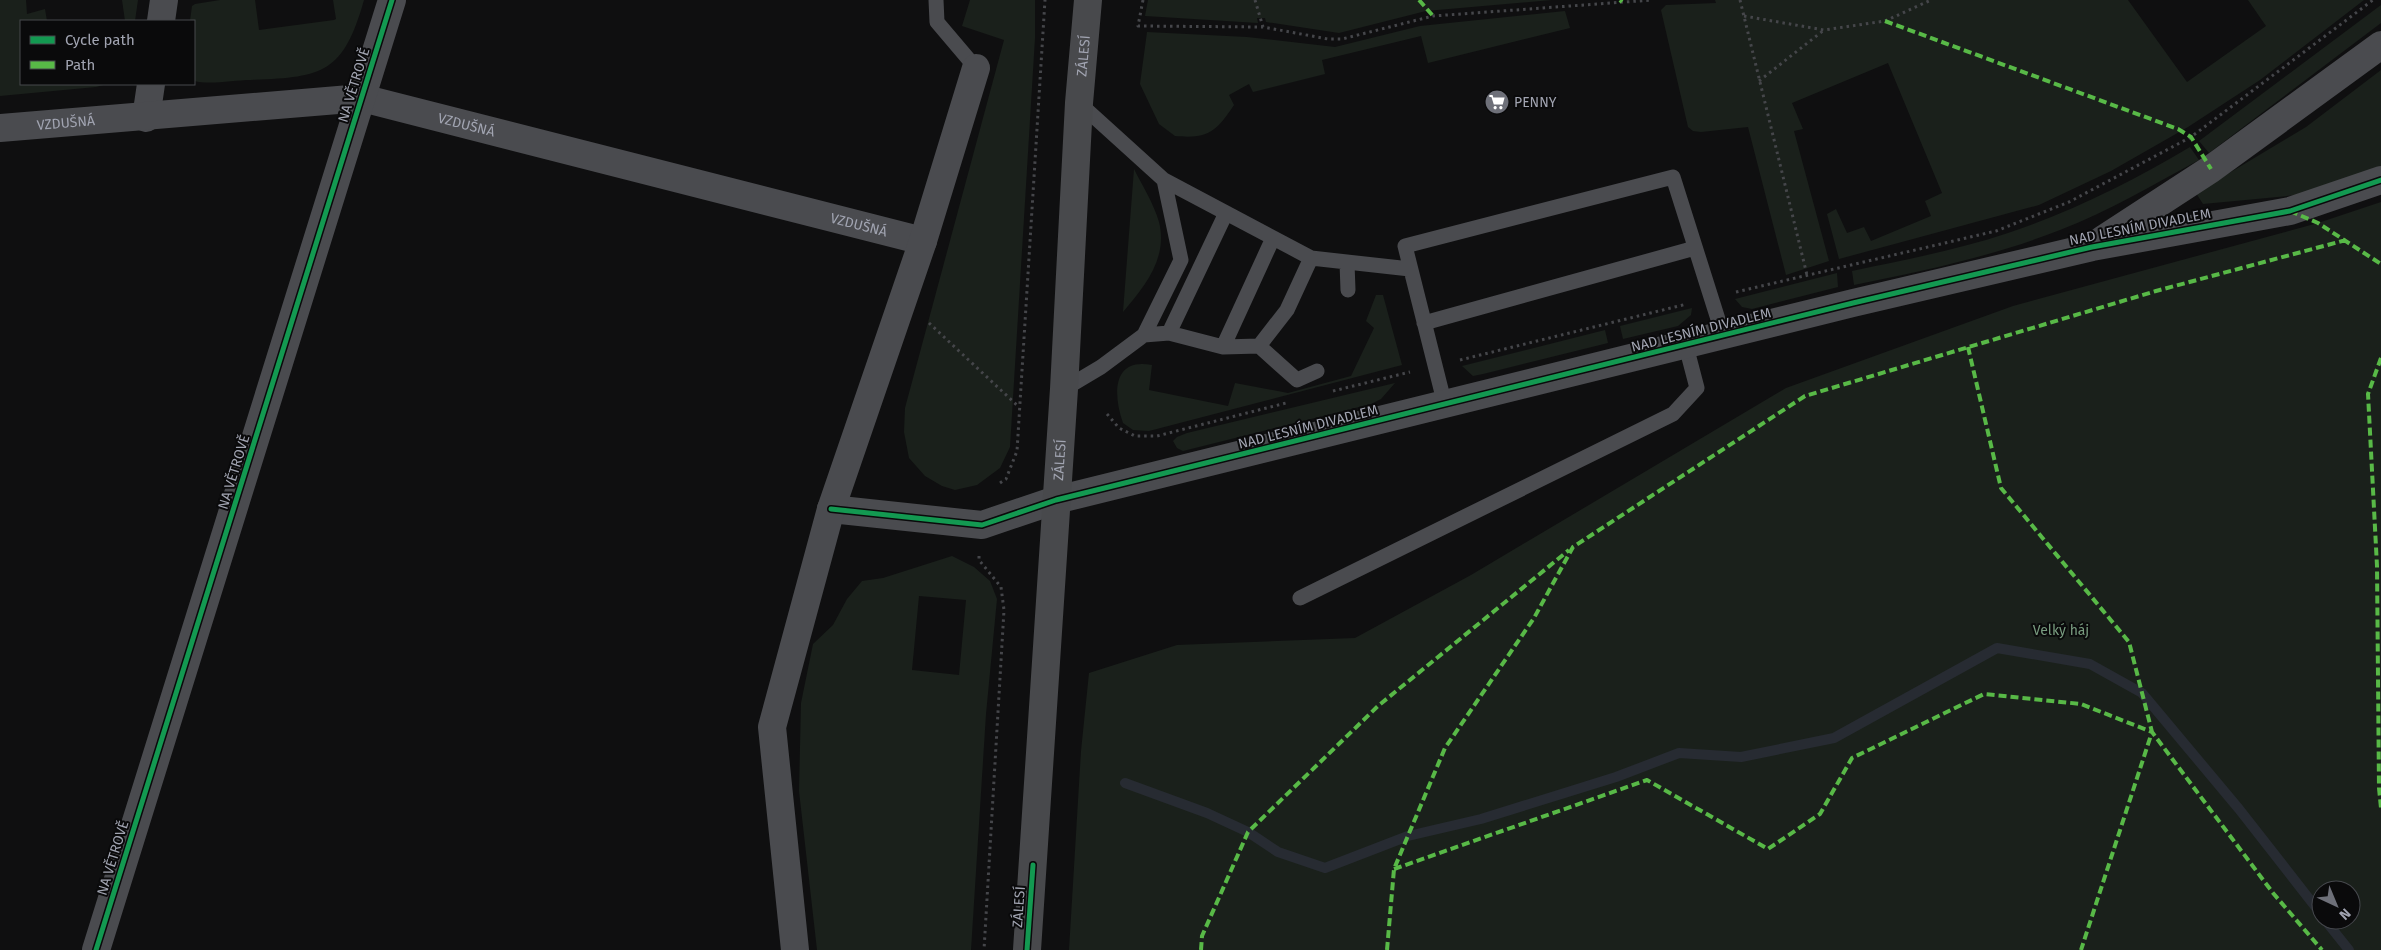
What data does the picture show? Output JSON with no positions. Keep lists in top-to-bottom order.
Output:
{
  "streets": {
    "main road": ["ZÁLESÍ"],
    "street": ["NA VĚTROVĚ", "VZDUŠNÁ", "NAD LESNÍM DIVADLEM"]
  },
  "crossings": [
    ["ZÁLESÍ", "NAD LESNÍM DIVADLEM"],
    ["NA VĚTROVĚ", "VZDUŠNÁ"]
  ],
  "parks": ["Velký háj"],
  "places": {
    "supermarket": ["PENNY"]
  },
  "legend": ["Cycle path", "Path"],
  "north": "bottom right"
}
